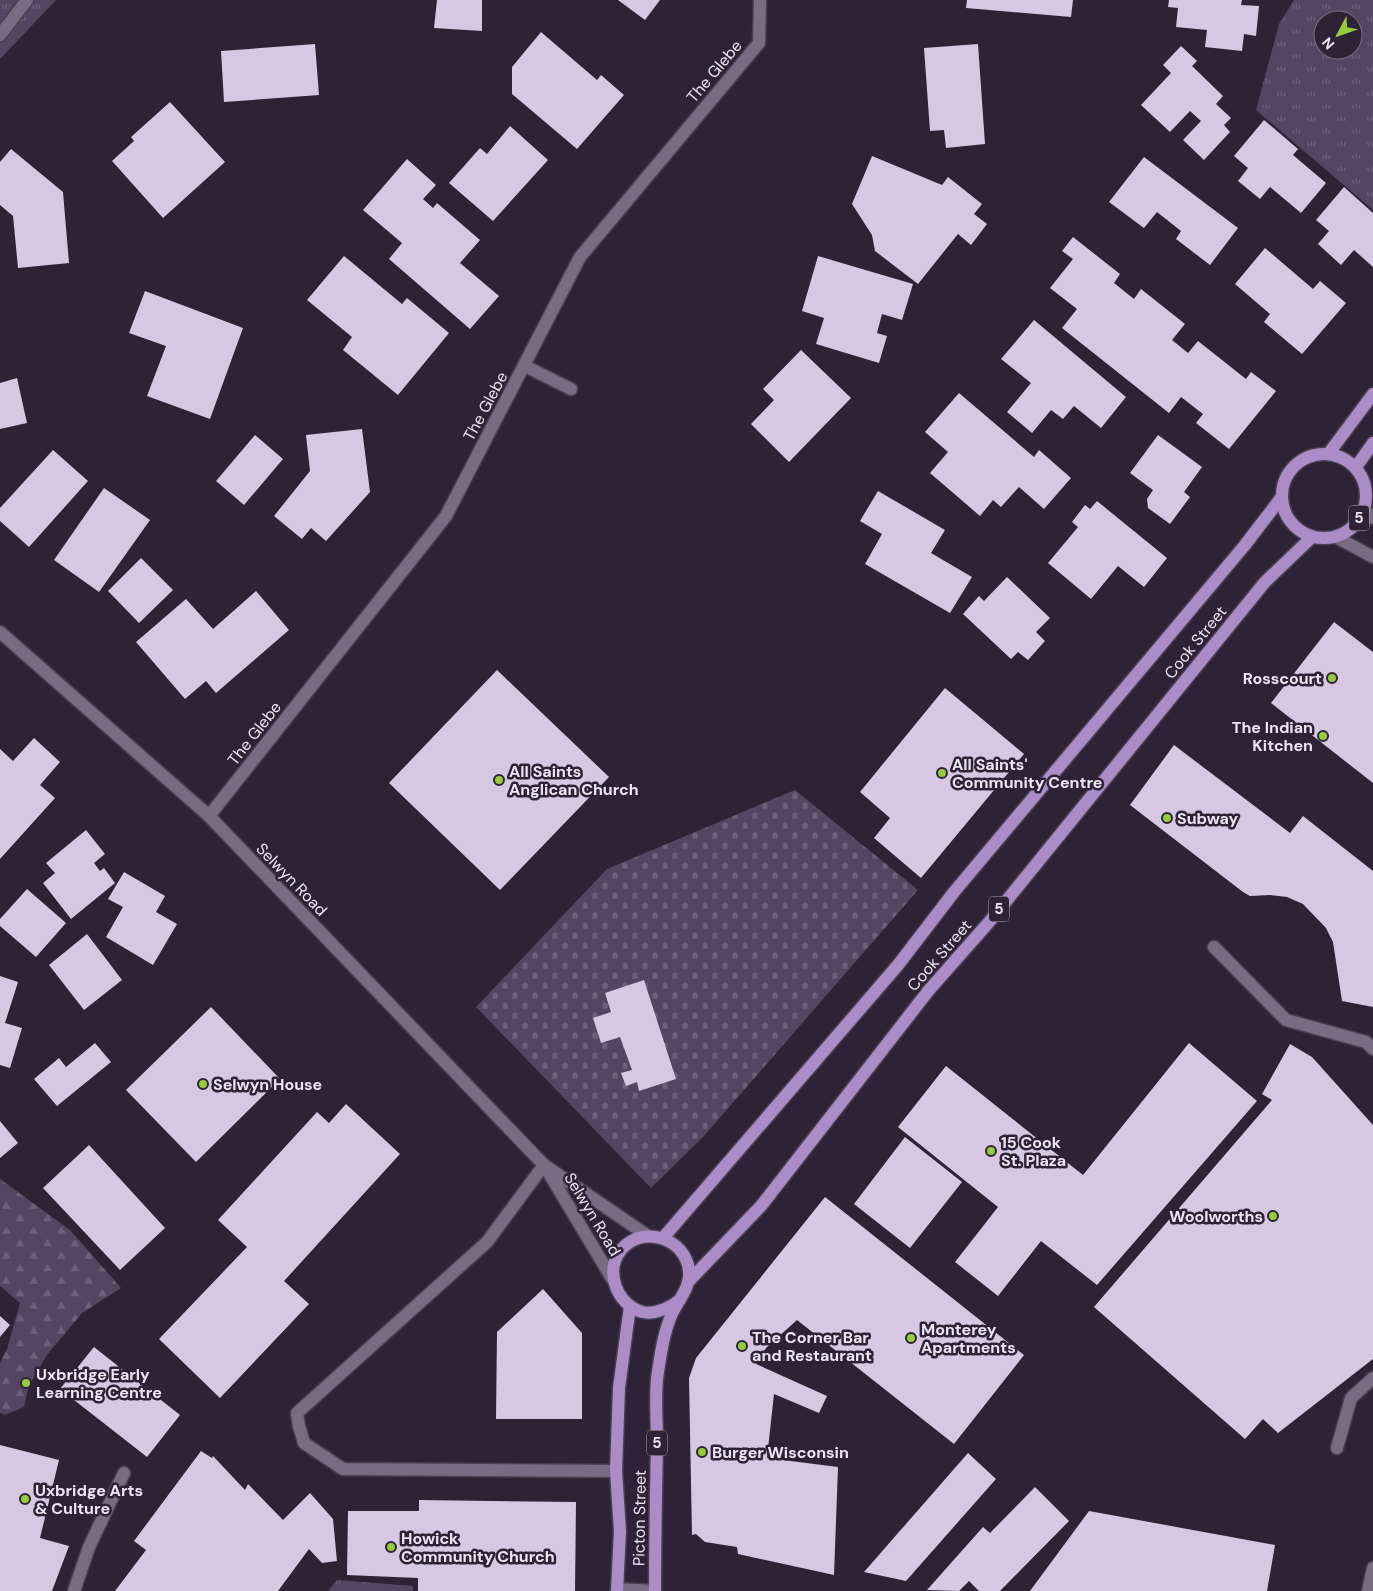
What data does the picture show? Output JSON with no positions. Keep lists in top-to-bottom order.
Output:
{
  "streets": {
    "main road": ["5", "Cook Street", "Picton Street"],
    "street": ["The Glebe", "Selwyn Road"]
  },
  "crossings": [
    ["The Glebe", "Selwyn Road"],
    ["5", "Cook Street"],
    ["5", "Selwyn Road"],
    ["5", "Picton Street"],
    ["Cook Street", "Selwyn Road"],
    ["Cook Street", "Picton Street"],
    ["Selwyn Road", "Picton Street"]
  ],
  "places": [
    "Rosscourt",
    "The Indian Kitchen",
    "All Saints' Community Centre",
    "All Saints Anglican Church",
    "Subway",
    "Selwyn House",
    "15 Cook St. Plaza",
    "Woolworths",
    "Monterey Apartments",
    "The Corner Bar and Restaurant",
    "Uxbridge Early Learning Centre",
    "Burger Wisconsin",
    "Uxbridge Arts & Culture",
    "Howick Community Church"
  ],
  "north": "bottom left"
}
